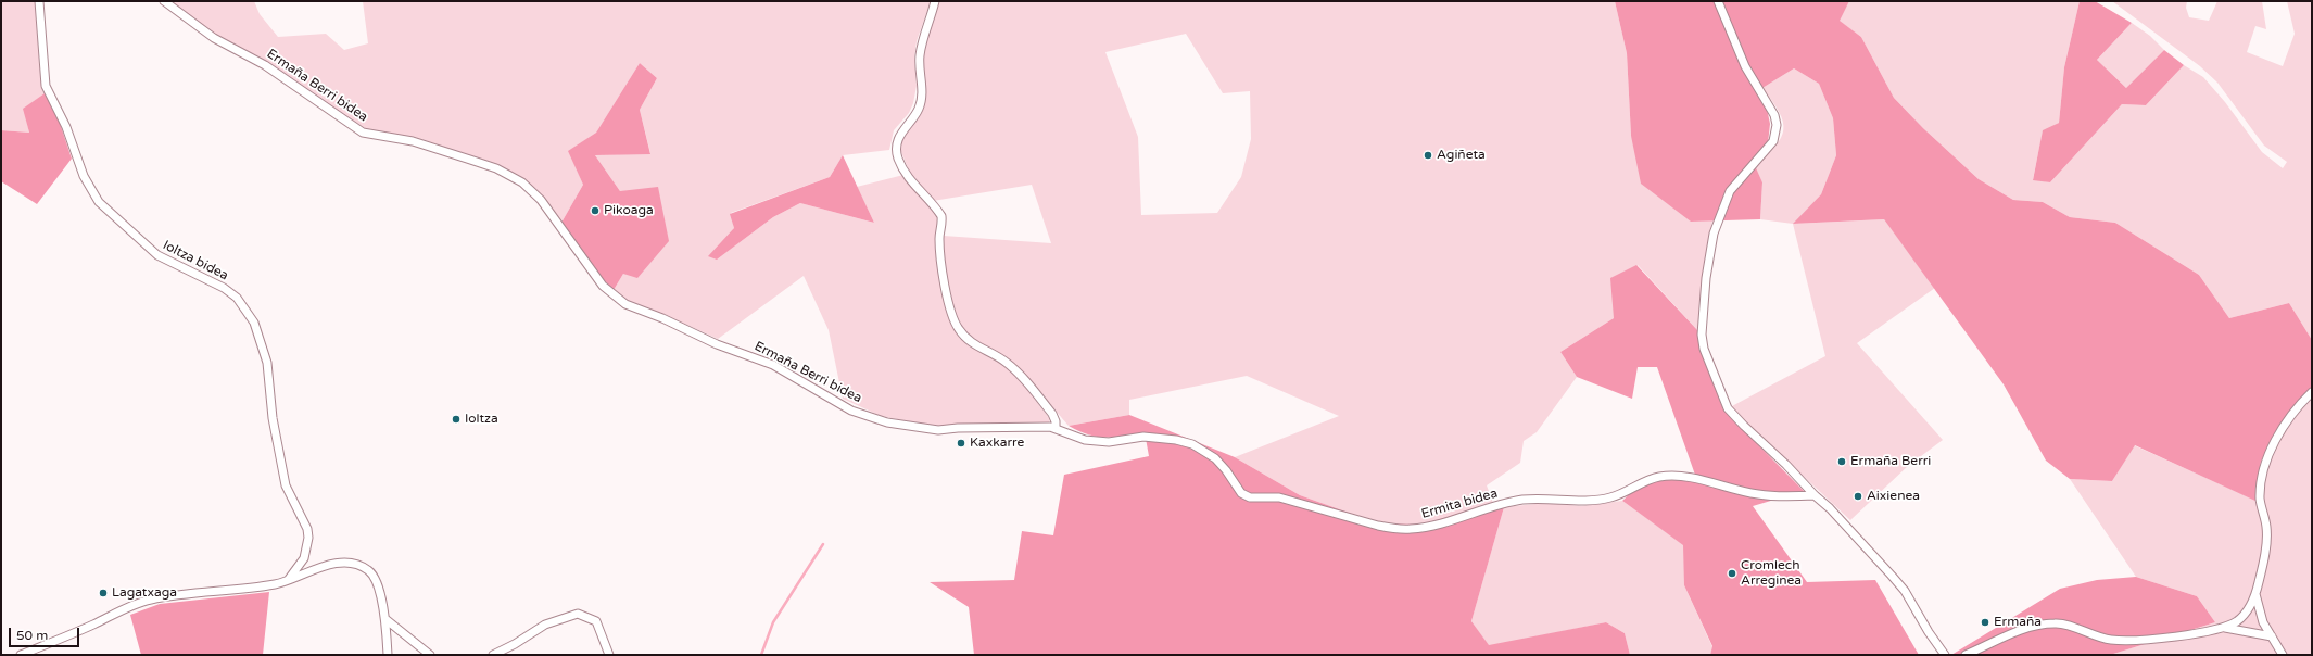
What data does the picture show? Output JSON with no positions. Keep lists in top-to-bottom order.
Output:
{
  "streets": {
    "street": ["Ermaña Berri bidea", "Ioltza bidea", "Ermita bidea"]
  },
  "crossings": [
    ["Ermaña Berri bidea", "Ermita bidea"]
  ],
  "places": [
    "Agiñeta",
    "Pikoaga",
    "Ioltza",
    "Kaxkarre",
    "Ermaña Berri",
    "Aixienea",
    "Cromlech Arreginea",
    "Lagatxaga",
    "Ermaña"
  ],
  "scale_bar": "50 m"
}
